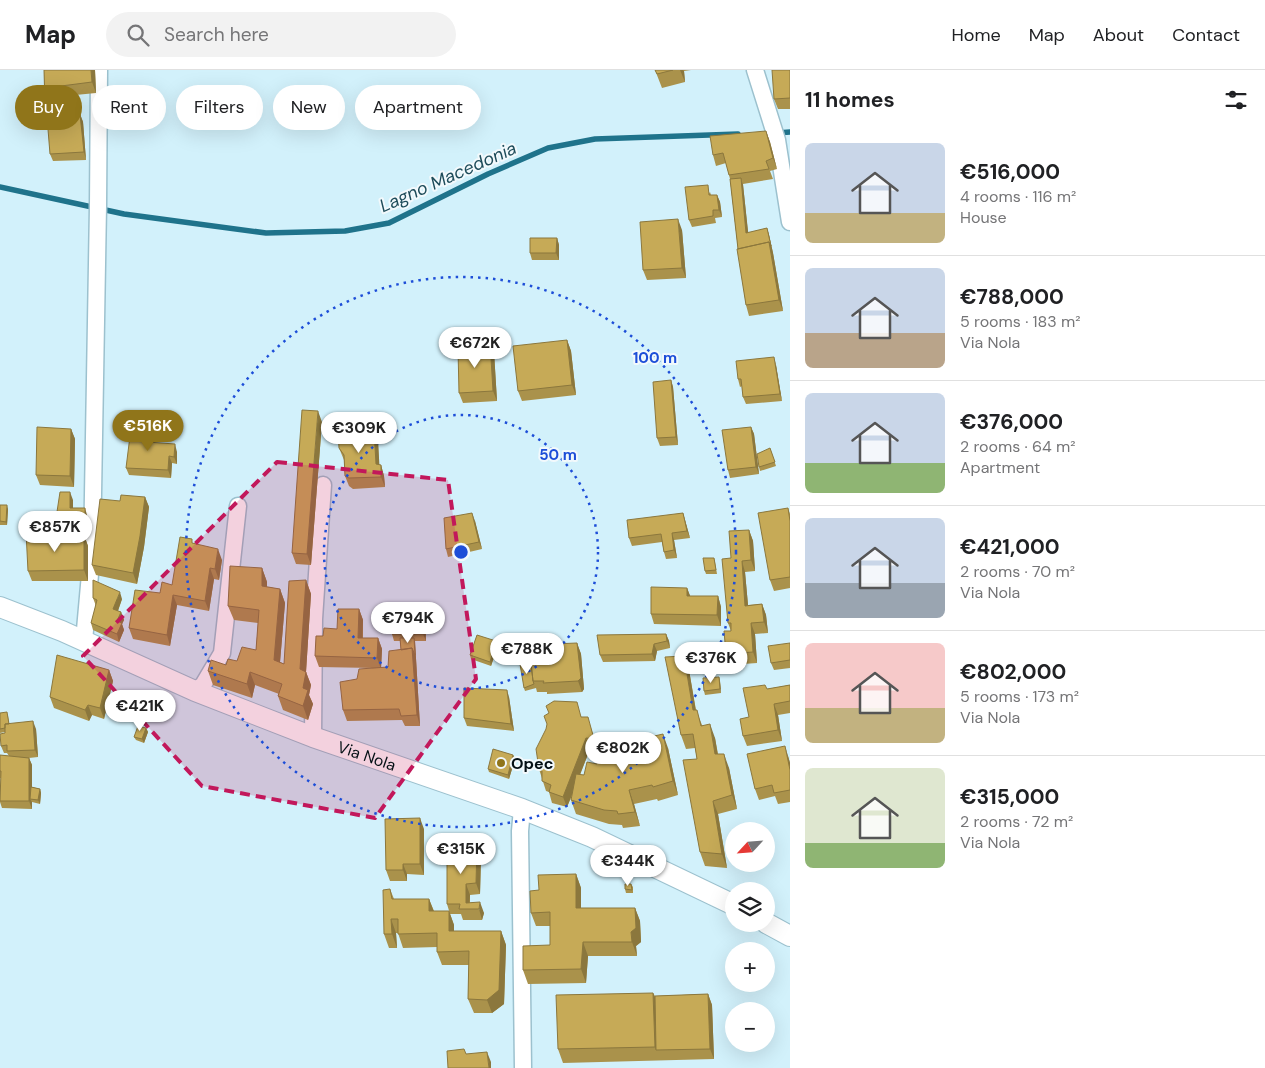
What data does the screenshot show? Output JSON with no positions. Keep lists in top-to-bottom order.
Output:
{
  "streets": {
    "street": ["Via Nola"]
  },
  "water": ["Lagno Macedonia"],
  "places": ["Opec"],
  "north": "bottom left",
  "page": {
    "header": "Map",
    "search": "Search here",
    "nav": [
      "Home",
      "Map",
      "About",
      "Contact"
    ],
    "heading": "11 homes",
    "chip": [
      "Buy",
      "Rent",
      "Filters",
      "New",
      "Apartment"
    ],
    "list": [
      {
        "name": "€516,000",
        "note": "4 rooms · 116 m² · House"
      },
      {
        "name": "€788,000",
        "note": "5 rooms · 183 m² · Via Nola"
      },
      {
        "name": "€376,000",
        "note": "2 rooms · 64 m² · Apartment"
      },
      {
        "name": "€421,000",
        "note": "2 rooms · 70 m² · Via Nola"
      },
      {
        "name": "€802,000",
        "note": "5 rooms · 173 m² · Via Nola"
      },
      {
        "name": "€315,000",
        "note": "2 rooms · 72 m² · Via Nola"
      }
    ],
    "price": [
      "€672K",
      "€516K",
      "€309K",
      "€857K",
      "€794K",
      "€788K",
      "€376K",
      "€421K",
      "€802K",
      "€315K",
      "€344K"
    ],
    "map_buttons": ["+", "−"]
  },
  "rings": ["100 m", "50 m"]
}
